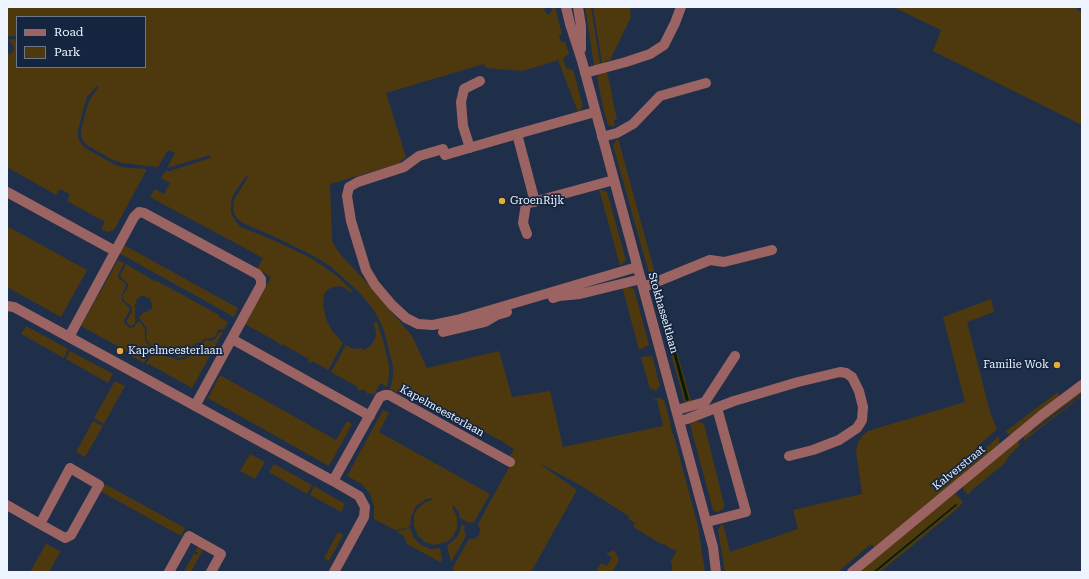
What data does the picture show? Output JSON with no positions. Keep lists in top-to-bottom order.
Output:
{
  "streets": {
    "street": ["Stokhasseltlaan", "Kapelmeesterlaan", "Kalverstraat"]
  },
  "places": ["GroenRijk", "Kapelmeesterlaan", "Familie Wok"],
  "legend": ["Road", "Park"]
}
